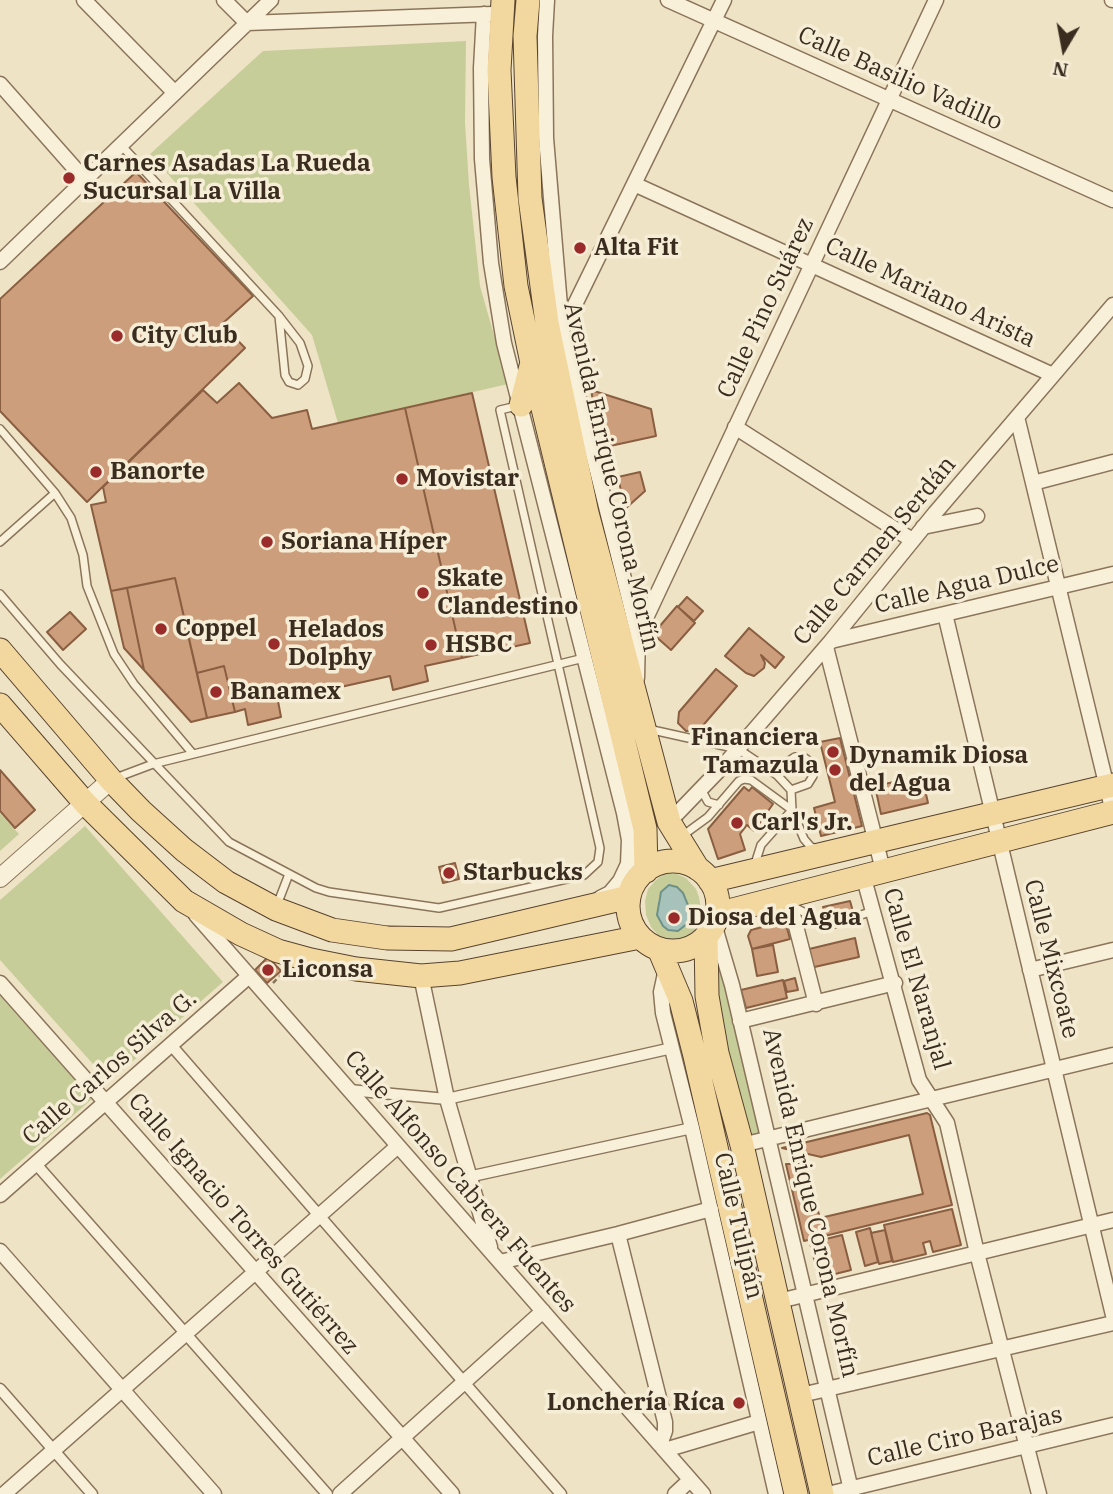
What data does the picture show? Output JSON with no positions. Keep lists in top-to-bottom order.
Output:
{
  "streets": {
    "main road": ["Avenida Enrique Corona Morfín"],
    "street": [
      "Calle Basilio Vadillo",
      "Calle Mariano Arista",
      "Calle Pino Suárez",
      "Calle Carmen Serdán",
      "Calle Agua Dulce",
      "Calle Mixcoate",
      "Calle El Naranjal",
      "Calle Carlos Silva G.",
      "Calle Alfonso Cabrera Fuentes",
      "Calle Ignacio Torres Gutiérrez",
      "Calle Tulipán",
      "Calle Ciro Barajas"
    ]
  },
  "crossings": [
    ["Calle Basilio Vadillo", "Calle Pino Suárez"],
    ["Calle Mariano Arista", "Calle Pino Suárez"],
    ["Calle Mariano Arista", "Calle Carmen Serdán"],
    ["Avenida Enrique Corona Morfín", "Calle Carmen Serdán"],
    ["Avenida Enrique Corona Morfín", "Calle Tulipán"],
    ["Avenida Enrique Corona Morfín", "Calle Ciro Barajas"],
    ["Calle Carmen Serdán", "Calle Agua Dulce"],
    ["Calle Carmen Serdán", "Calle El Naranjal"],
    ["Calle Agua Dulce", "Calle Mixcoate"],
    ["Calle Agua Dulce", "Calle El Naranjal"],
    ["Calle El Naranjal", "Calle Ciro Barajas"],
    ["Calle Carlos Silva G.", "Calle Alfonso Cabrera Fuentes"],
    ["Calle Carlos Silva G.", "Calle Ignacio Torres Gutiérrez"]
  ],
  "places": [
    "Carnes Asadas La Rueda Sucursal La Villa",
    "Alta Fit",
    "City Club",
    "Banorte",
    "Movistar",
    "Soriana Híper",
    "Skate Clandestino",
    "Coppel",
    "Helados Dolphy",
    "HSBC",
    "Banamex",
    "Financiera Tamazula",
    "Dynamik Diosa del Agua",
    "Carl's Jr.",
    "Starbucks",
    "Diosa del Agua",
    "Liconsa",
    "Lonchería Ríca"
  ],
  "north": "bottom"
}
